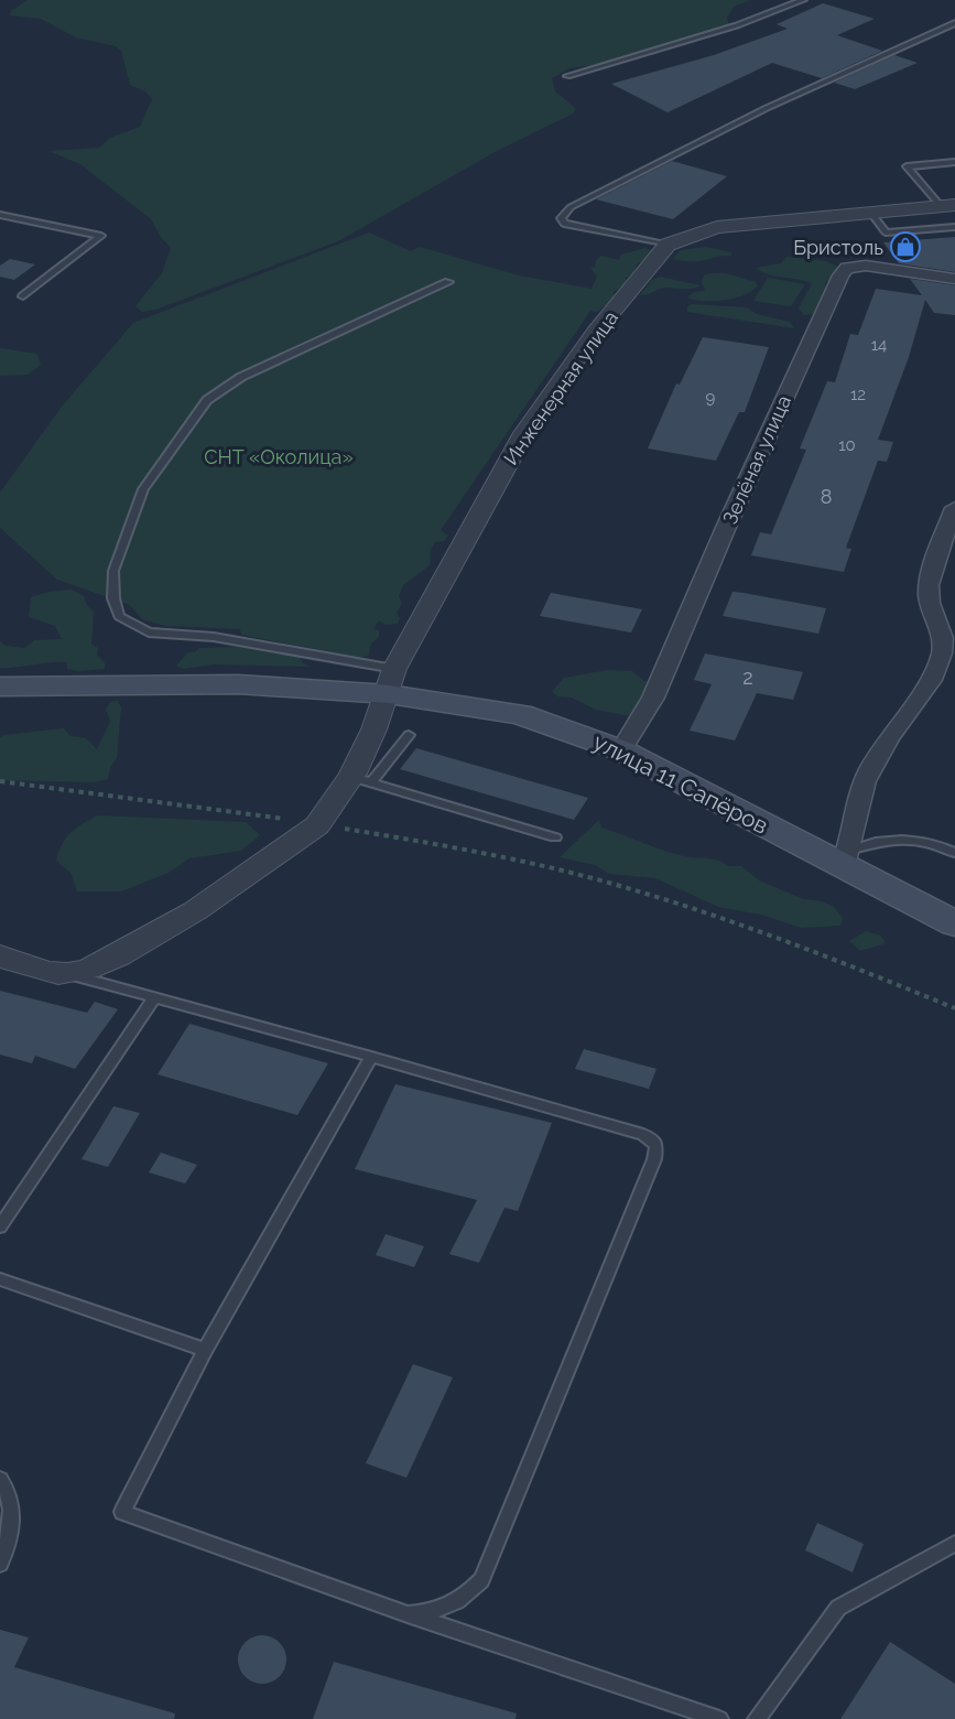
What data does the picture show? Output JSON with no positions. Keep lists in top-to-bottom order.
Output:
{
  "streets": {
    "main road": ["улица 11 Сапёров"],
    "street": ["Инженерная улица", "Зелёная улица"]
  },
  "crossings": [
    ["Инженерная улица", "улица 11 Сапёров"],
    ["Зелёная улица", "улица 11 Сапёров"]
  ],
  "parks": ["СНТ «Околица»"],
  "places": {
    "shop": ["Бристоль"]
  },
  "house_numbers": [
    "14",
    "12",
    "9",
    "10",
    "8",
    "2"
  ]
}
